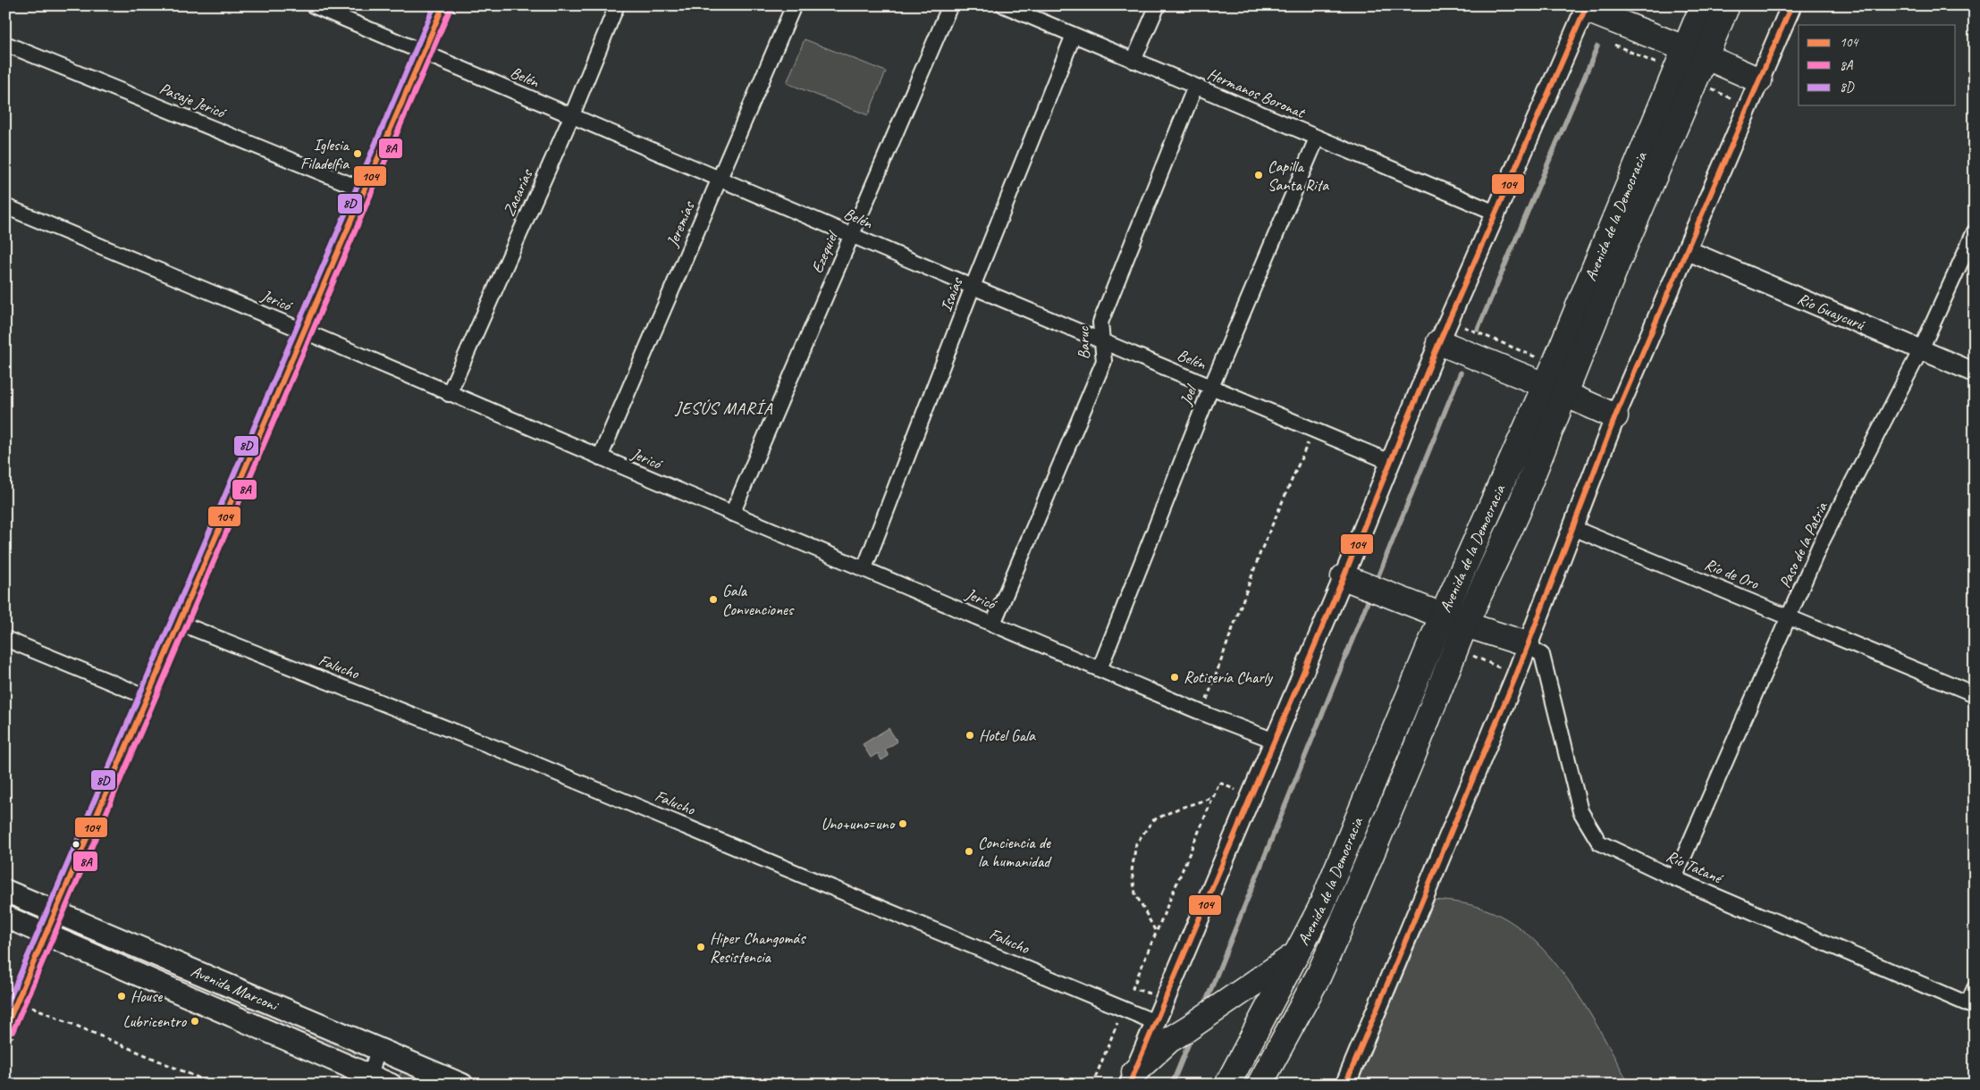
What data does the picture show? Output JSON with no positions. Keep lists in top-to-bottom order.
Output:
{
  "streets": {
    "highway": ["Avenida de la Democracia"],
    "main road": ["Avenida Marconi"],
    "street": [
      "Belén",
      "Hermanos Boronat",
      "Pasaje Jericó",
      "Zacarías",
      "Jeremías",
      "Ezequiel",
      "Isaías",
      "Jericó",
      "Río Guaycurú",
      "Baruc",
      "Joel",
      "Paso de la Patria",
      "Río de Oro",
      "Falucho",
      "Río Tatané"
    ]
  },
  "crossings": [
    ["Belén", "Zacarías"],
    ["Belén", "Jeremías"],
    ["Belén", "Ezequiel"],
    ["Belén", "Isaías"],
    ["Belén", "Baruc"],
    ["Belén", "Joel"],
    ["Hermanos Boronat", "Isaías"],
    ["Hermanos Boronat", "Baruc"],
    ["Hermanos Boronat", "Joel"],
    ["Zacarías", "Jericó"],
    ["Jeremías", "Jericó"],
    ["Ezequiel", "Jericó"],
    ["Isaías", "Jericó"],
    ["Jericó", "Baruc"],
    ["Jericó", "Joel"],
    ["Río Guaycurú", "Paso de la Patria"],
    ["Paso de la Patria", "Río de Oro"],
    ["Paso de la Patria", "Río Tatané"]
  ],
  "districts": ["JESÚS MARÍA"],
  "places": [
    "Iglesia Filadelfia",
    "Capilla Santa Rita",
    "Gala Convenciones",
    "Rotisería Charly",
    "Hotel Gala",
    "Uno+uno=uno",
    "Conciencia de la humanidad",
    "Hiper Changomás Resistencia",
    "House",
    "Lubricentro"
  ],
  "lines": ["transit line 104", "transit line 8D", "transit line 8A"],
  "legend": ["104", "8A", "8D"]
}
